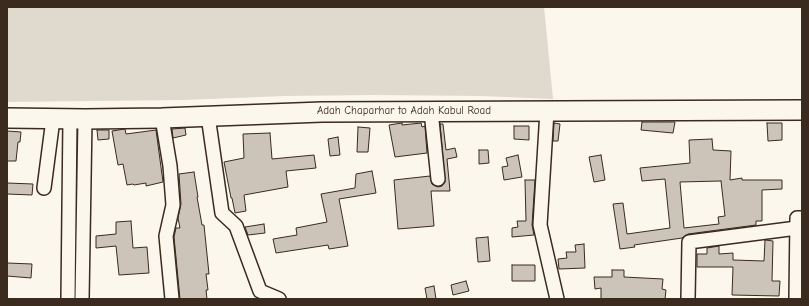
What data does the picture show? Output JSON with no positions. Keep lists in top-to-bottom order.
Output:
{
  "streets": {
    "main road": ["Adah Chaparhar to Adah Kabul Road"]
  }
}
